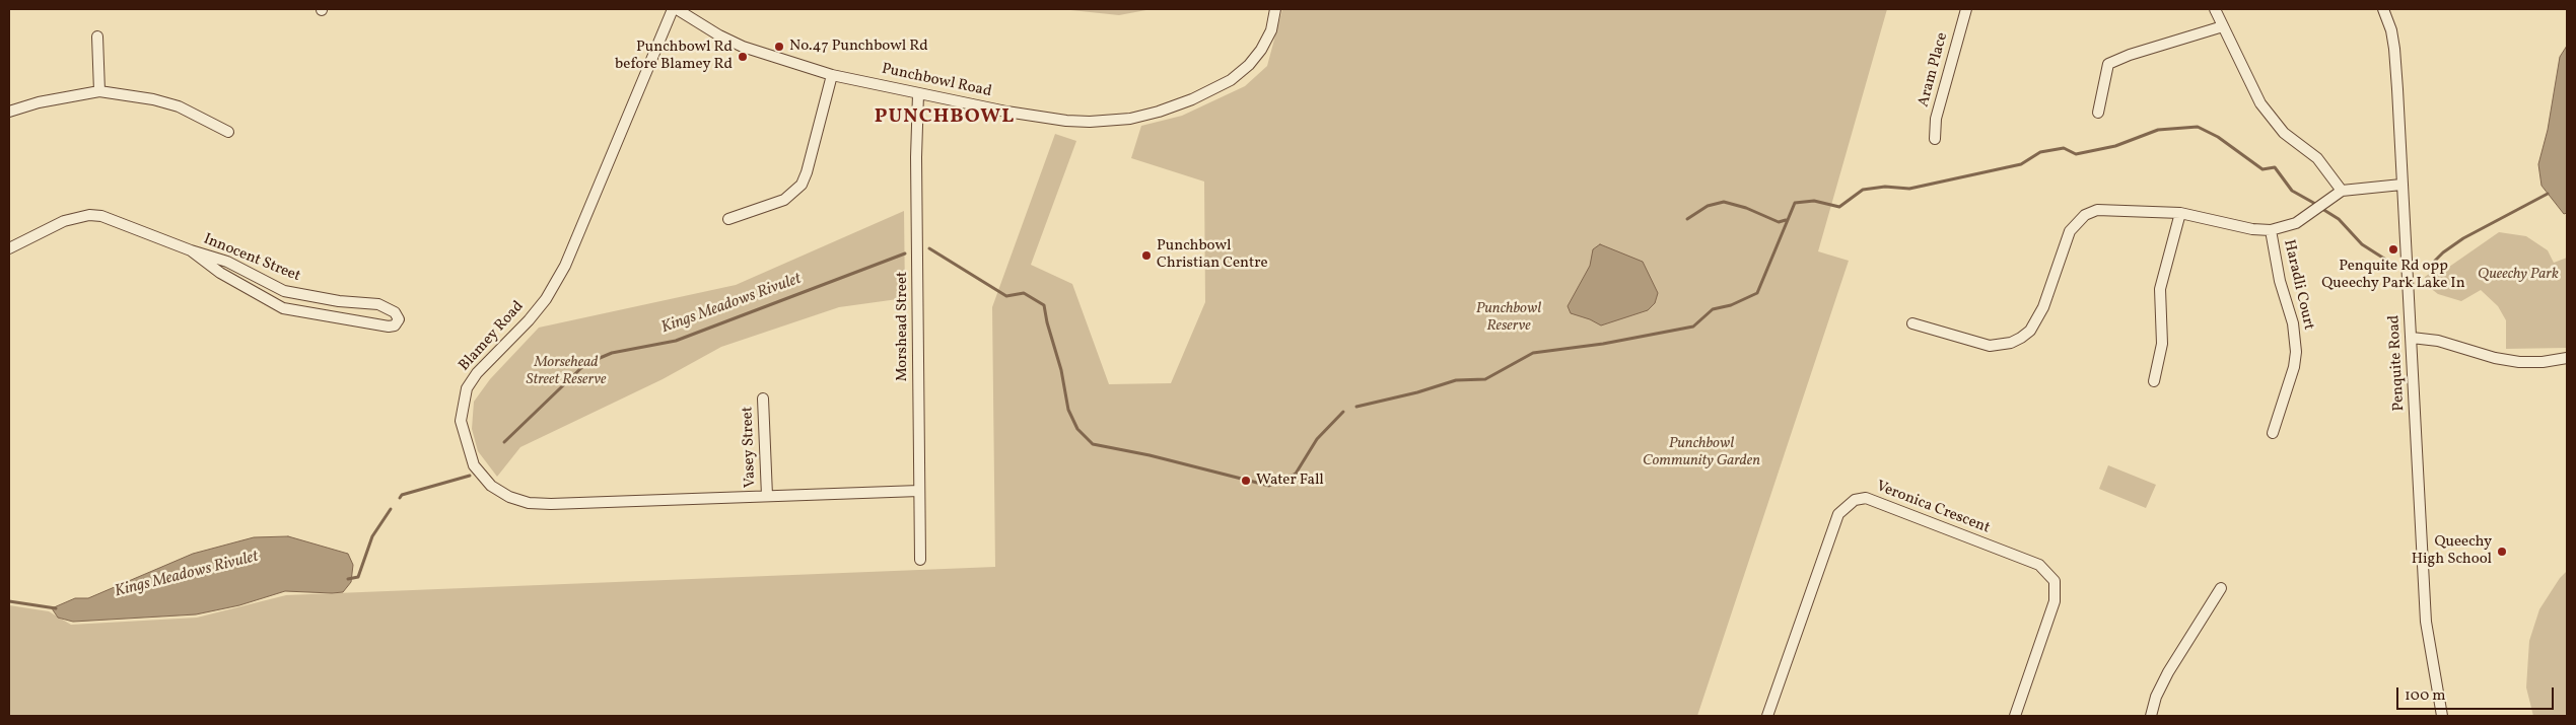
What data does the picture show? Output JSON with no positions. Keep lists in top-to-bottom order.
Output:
{
  "streets": {
    "street": [
      "Aram Place",
      "Punchbowl Road",
      "Innocent Street",
      "Haradli Court",
      "Morshead Street",
      "Blamey Road",
      "Penquite Road",
      "Vasey Street",
      "Veronica Crescent"
    ]
  },
  "crossings": [
    ["Punchbowl Road", "Morshead Street"],
    ["Punchbowl Road", "Blamey Road"],
    ["Morshead Street", "Blamey Road"],
    ["Blamey Road", "Vasey Street"]
  ],
  "districts": ["PUNCHBOWL"],
  "water": ["Kings Meadows Rivulet"],
  "parks": [
    "Queechy Park",
    "Punchbowl Reserve",
    "Morsehead Street Reserve",
    "Punchbowl Community Garden"
  ],
  "places": [
    "No.47 Punchbowl Rd",
    "Punchbowl Rd before Blamey Rd",
    "Penquite Rd opp Queechy Park Lake In",
    "Punchbowl Christian Centre",
    "Water Fall",
    "Queechy High School"
  ],
  "scale_bar": "100 m"
}
